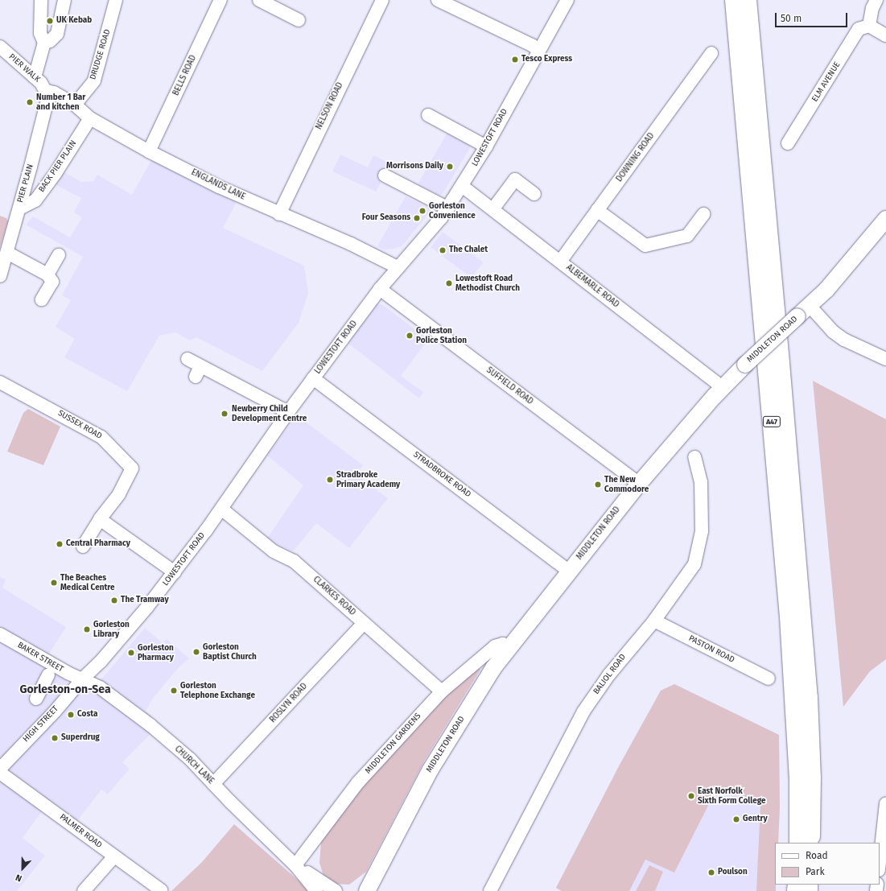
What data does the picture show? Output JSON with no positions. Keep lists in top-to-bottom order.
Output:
{
  "streets": {
    "highway": ["A47"],
    "main road": ["MIDDLETON ROAD"],
    "street": [
      "DRUDGE ROAD",
      "PIER WALK",
      "BELLS ROAD",
      "ELM AVENUE",
      "NELSON ROAD",
      "LOWESTOFT ROAD",
      "DOWNING ROAD",
      "BACK PIER PLAIN",
      "PIER PLAIN",
      "ENGLANDS LANE",
      "ALBEMARLE ROAD",
      "SUFFIELD ROAD",
      "SUSSEX ROAD",
      "STRADBROKE ROAD",
      "CLARKES ROAD",
      "PASTON ROAD",
      "BAKER STREET",
      "BALIOL ROAD",
      "ROSLYN ROAD",
      "HIGH STREET",
      "MIDDLETON GARDENS",
      "CHURCH LANE",
      "PALMER ROAD"
    ]
  },
  "crossings": [
    ["DRUDGE ROAD", "ENGLANDS LANE"],
    ["PIER WALK", "PIER PLAIN"],
    ["PIER WALK", "ENGLANDS LANE"],
    ["BELLS ROAD", "ENGLANDS LANE"],
    ["NELSON ROAD", "ENGLANDS LANE"],
    ["LOWESTOFT ROAD", "ENGLANDS LANE"],
    ["LOWESTOFT ROAD", "ALBEMARLE ROAD"],
    ["LOWESTOFT ROAD", "SUFFIELD ROAD"],
    ["LOWESTOFT ROAD", "STRADBROKE ROAD"],
    ["LOWESTOFT ROAD", "CLARKES ROAD"],
    ["LOWESTOFT ROAD", "BAKER STREET"],
    ["LOWESTOFT ROAD", "HIGH STREET"],
    ["LOWESTOFT ROAD", "CHURCH LANE"],
    ["DOWNING ROAD", "ALBEMARLE ROAD"],
    ["BACK PIER PLAIN", "PIER PLAIN"],
    ["BACK PIER PLAIN", "ENGLANDS LANE"],
    ["PIER PLAIN", "ENGLANDS LANE"],
    ["ALBEMARLE ROAD", "MIDDLETON ROAD"],
    ["MIDDLETON ROAD", "SUFFIELD ROAD"],
    ["MIDDLETON ROAD", "STRADBROKE ROAD"],
    ["MIDDLETON ROAD", "MIDDLETON GARDENS"],
    ["CLARKES ROAD", "ROSLYN ROAD"],
    ["CLARKES ROAD", "MIDDLETON GARDENS"],
    ["PASTON ROAD", "BALIOL ROAD"],
    ["BAKER STREET", "HIGH STREET"],
    ["BAKER STREET", "CHURCH LANE"],
    ["ROSLYN ROAD", "CHURCH LANE"],
    ["HIGH STREET", "CHURCH LANE"],
    ["MIDDLETON GARDENS", "CHURCH LANE"]
  ],
  "districts": ["Gorleston-on-Sea"],
  "places": [
    "UK Kebab",
    "Tesco Express",
    "Number 1 Bar and kitchen",
    "Morrisons Daily",
    "Gorleston Convenience",
    "Four Seasons",
    "The Chalet",
    "Lowestoft Road Methodist Church",
    "Gorleston Police Station",
    "Newberry Child Development Centre",
    "Stradbroke Primary Academy",
    "The New Commodore",
    "Central Pharmacy",
    "The Beaches Medical Centre",
    "The Tramway",
    "Gorleston Library",
    "Gorleston Baptist Church",
    "Gorleston Pharmacy",
    "Gorleston Telephone Exchange",
    "Costa",
    "Superdrug",
    "East Norfolk Sixth Form College",
    "Gentry",
    "Poulson"
  ],
  "legend": ["Road", "Park"],
  "scale_bar": "50 m",
  "north": "bottom"
}
